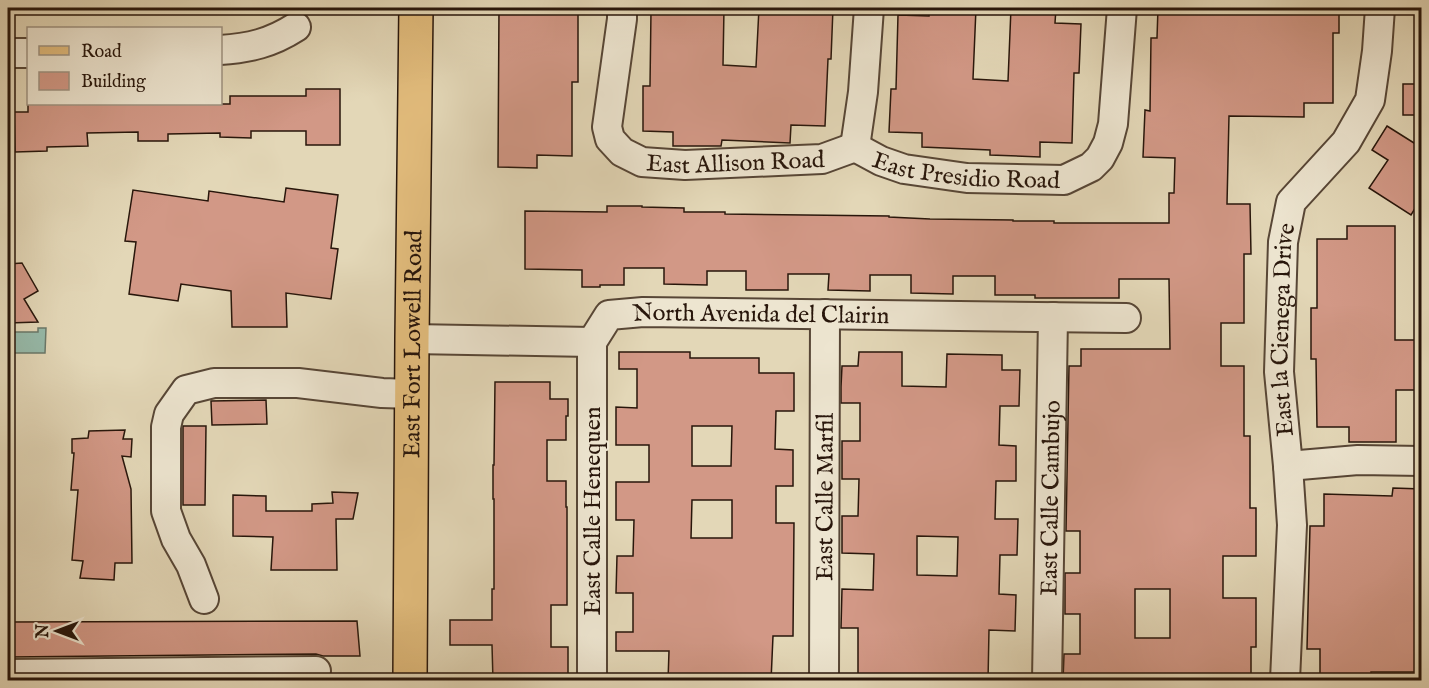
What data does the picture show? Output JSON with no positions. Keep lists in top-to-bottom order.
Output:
{
  "streets": {
    "main road": ["East Fort Lowell Road"],
    "street": [
      "East Allison Road",
      "East Presidio Road",
      "North Avenida del Clairin",
      "East la Cienega Drive",
      "East Calle Marfil",
      "East Calle Cambujo",
      "East Calle Henequen"
    ]
  },
  "crossings": [
    ["East Allison Road", "East Presidio Road"],
    ["North Avenida del Clairin", "East Calle Marfil"],
    ["North Avenida del Clairin", "East Calle Cambujo"],
    ["North Avenida del Clairin", "East Calle Henequen"]
  ],
  "legend": ["Road", "Building"],
  "north": "left"
}
